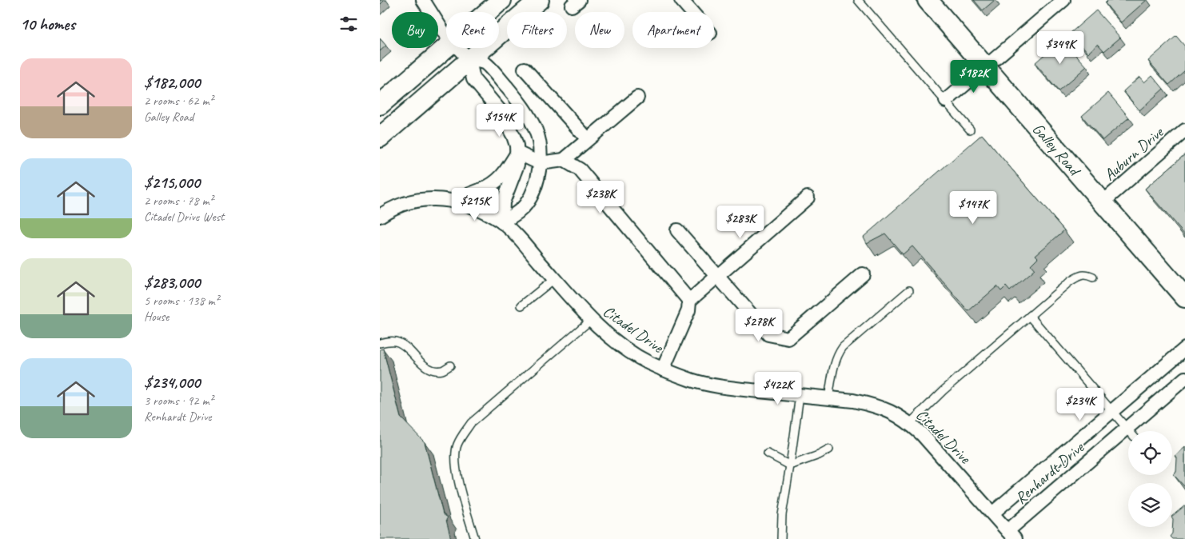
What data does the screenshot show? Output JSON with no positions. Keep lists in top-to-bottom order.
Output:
{
  "streets": {
    "main road": ["Galley Road"],
    "street": ["Auburn Drive", "Citadel Drive", "Renhardt Drive"]
  },
  "crossings": [
    ["Galley Road", "Auburn Drive"],
    ["Citadel Drive", "Renhardt Drive"]
  ],
  "page": {
    "heading": "10 homes",
    "chip": [
      "Buy",
      "Rent",
      "Filters",
      "New",
      "Apartment"
    ],
    "price": [
      "$349K",
      "$182K",
      "$154K",
      "$238K",
      "$215K",
      "$147K",
      "$283K",
      "$278K",
      "$422K",
      "$234K"
    ],
    "list": [
      {
        "name": "$182,000",
        "note": "2 rooms · 62 m² · Galley Road"
      },
      {
        "name": "$215,000",
        "note": "2 rooms · 78 m² · Citadel Drive West"
      },
      {
        "name": "$283,000",
        "note": "5 rooms · 138 m² · House"
      },
      {
        "name": "$234,000",
        "note": "3 rooms · 92 m² · Renhardt Drive"
      }
    ]
  }
}
